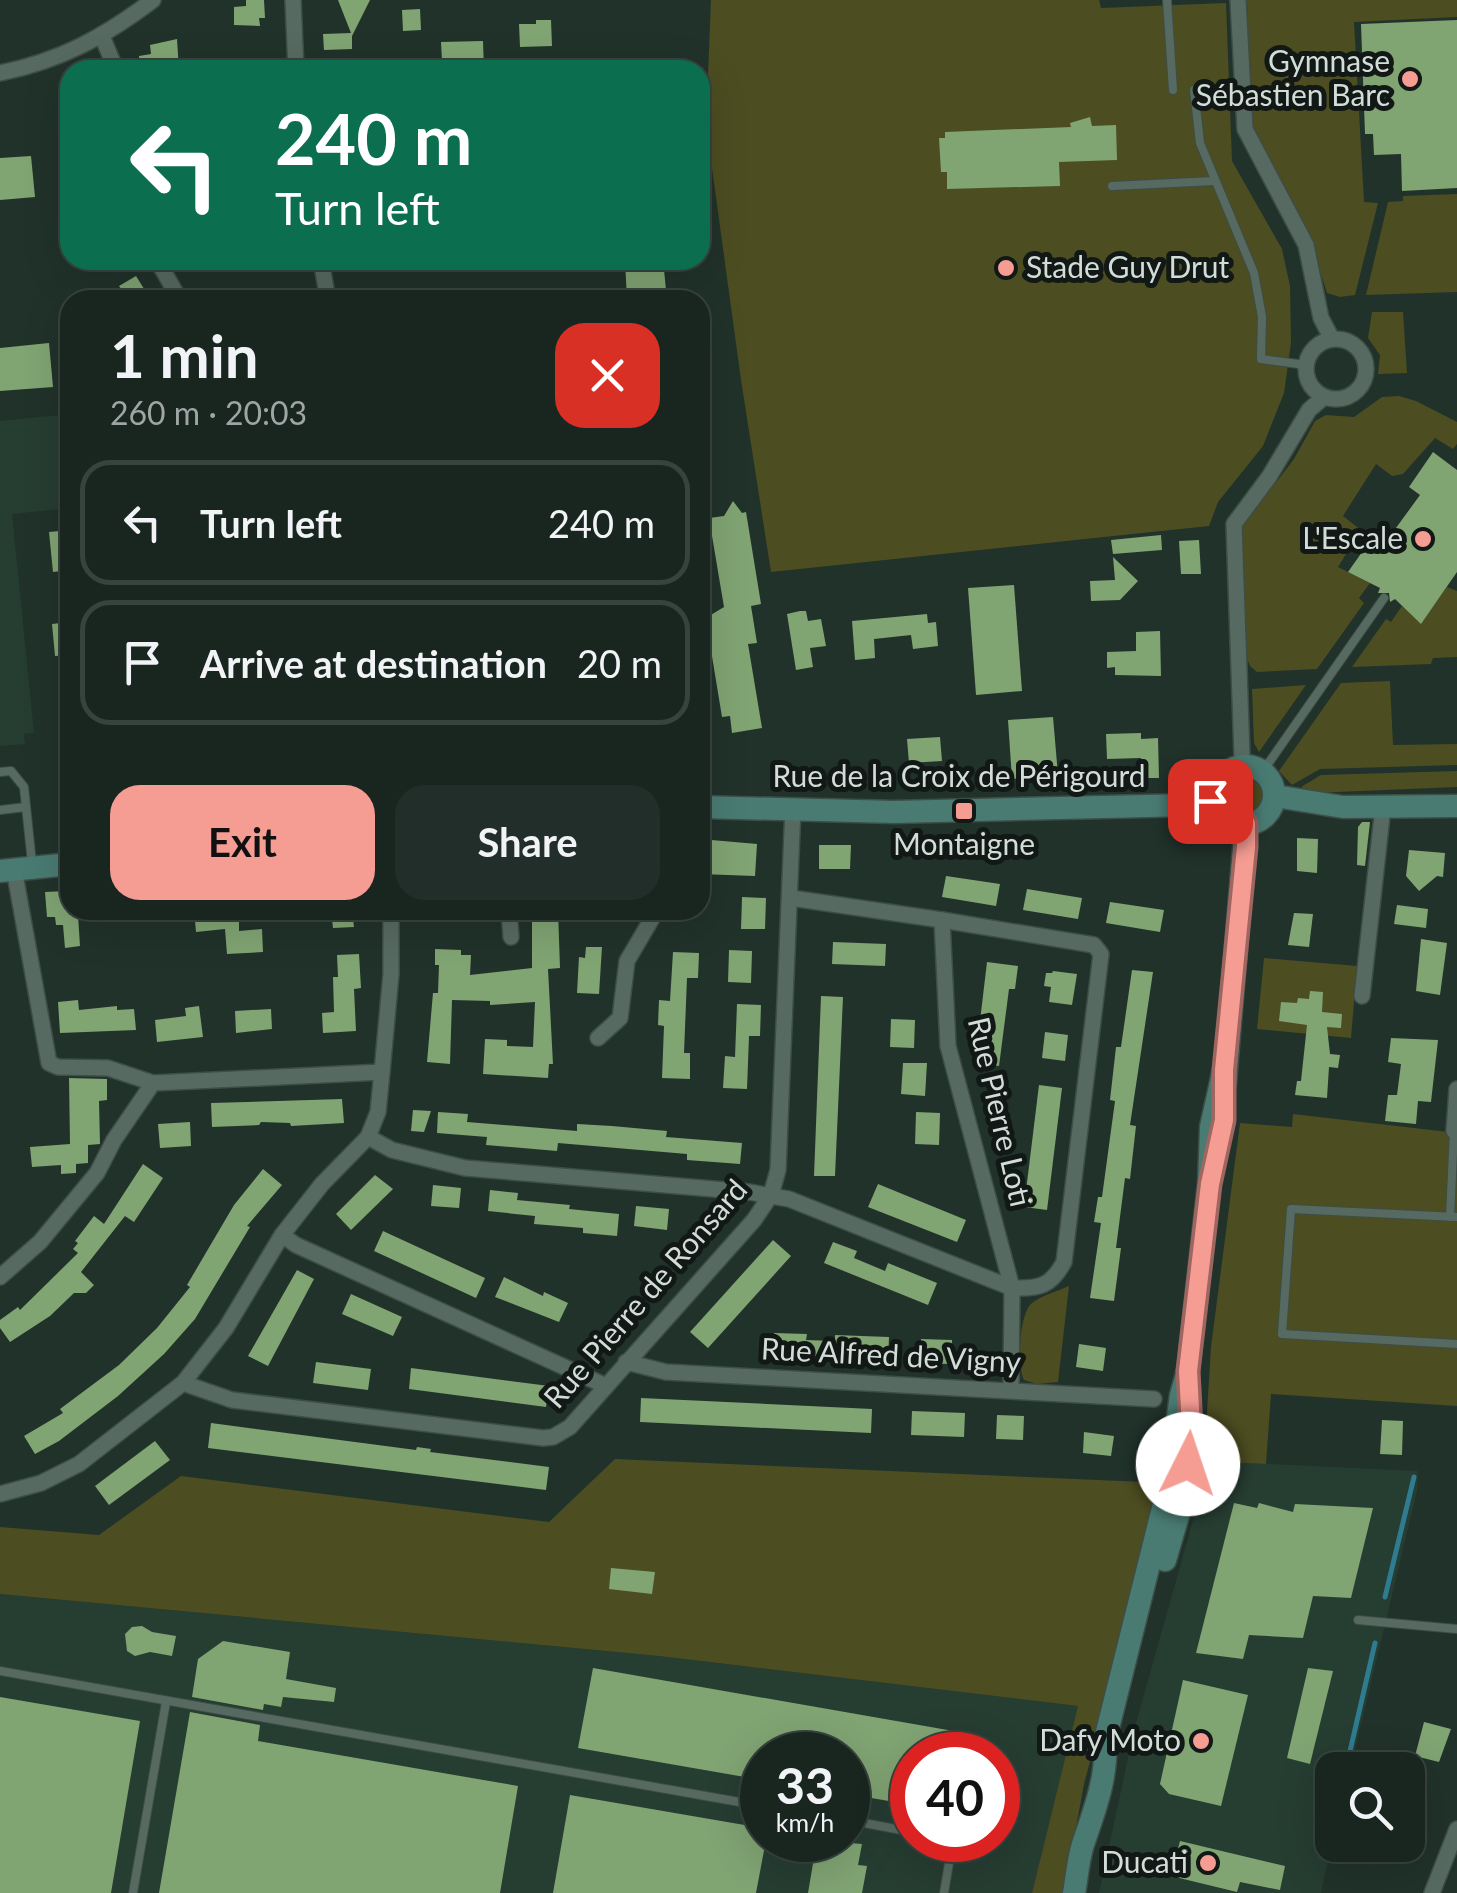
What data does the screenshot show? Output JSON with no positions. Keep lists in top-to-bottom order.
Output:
{
  "streets": {
    "street": [
      "Rue de la Croix de Périgourd",
      "Rue Pierre Loti",
      "Rue Pierre de Ronsard",
      "Rue Alfred de Vigny"
    ]
  },
  "crossings": [
    ["Rue de la Croix de Périgourd", "Rue Pierre de Ronsard"],
    ["Rue Pierre Loti", "Rue Alfred de Vigny"],
    ["Rue Pierre de Ronsard", "Rue Alfred de Vigny"]
  ],
  "places": {
    "other": [
      "Gymnase Sébastien Barc",
      "Stade Guy Drut",
      "L'Escale",
      "Dafy Moto",
      "Ducati"
    ],
    "transit": ["Montaigne"]
  },
  "page": {
    "turn": ["240 m", "Turn left"],
    "heading": ["1 min", "260 m · 20:03"],
    "list": [
      {
        "name": "Turn left",
        "value": "240 m"
      },
      {
        "name": "Arrive at destination",
        "value": "20 m"
      }
    ],
    "buttons": ["Exit", "Share"],
    "speed": "33 km/h",
    "limit": "40"
  }
}
